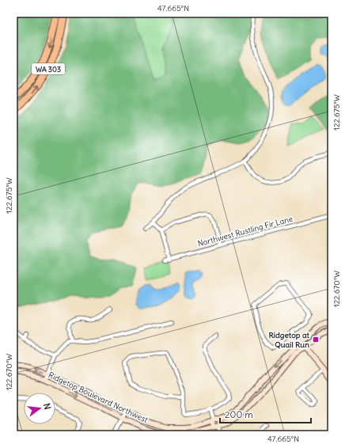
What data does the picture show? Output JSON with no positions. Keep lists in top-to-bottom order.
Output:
{
  "streets": {
    "highway": ["WA 303"],
    "main road": ["Ridgetop Boulevard Northwest"],
    "street": ["Northwest Rustling Fir Lane"]
  },
  "places": {
    "transit": ["Ridgetop at Quail Run"]
  },
  "scale_bar": "200 m",
  "north": "right",
  "coordinates": ["47.665°N", "122.675°W", "122.670°W"]
}
